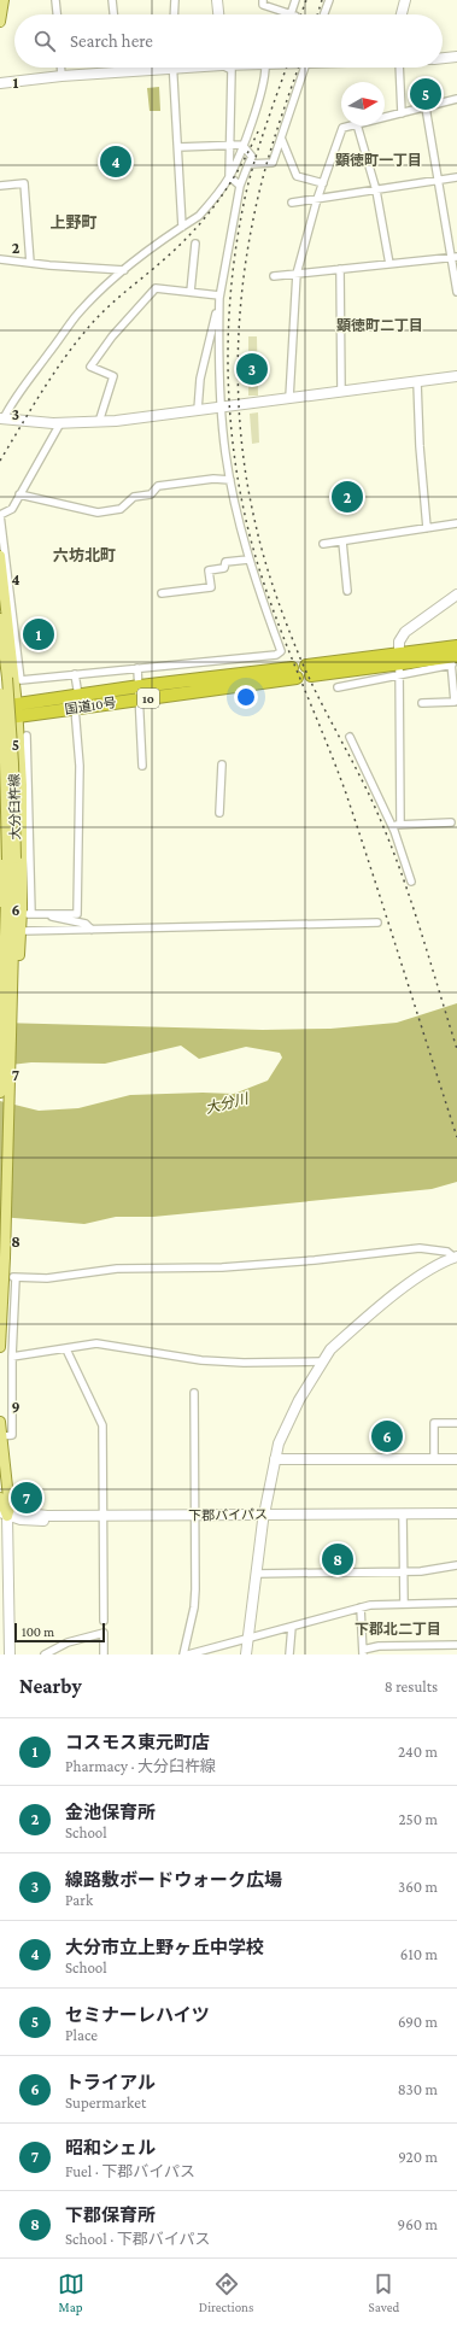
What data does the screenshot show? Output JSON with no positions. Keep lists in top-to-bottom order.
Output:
{
  "streets": {
    "highway": ["10", "国道10号"],
    "main road": ["大分臼杵線"],
    "street": ["下郡バイパス"]
  },
  "districts": [
    "顕徳町一丁目",
    "上野町",
    "顕徳町二丁目",
    "六坊北町",
    "下郡北二丁目"
  ],
  "water": ["大分川"],
  "scale_bar": "100 m",
  "north": "right",
  "page": {
    "search": "Search here",
    "pins": [
      "5",
      "4",
      "3",
      "2",
      "1",
      "6",
      "7",
      "8"
    ],
    "scale": "100 m",
    "heading": ["Nearby", "8 results"],
    "list": [
      {
        "mark": "1",
        "name": "コスモス東元町店",
        "note": "Pharmacy · 大分臼杵線",
        "value": "240 m"
      },
      {
        "mark": "2",
        "name": "金池保育所",
        "note": "School",
        "value": "250 m"
      },
      {
        "mark": "3",
        "name": "線路敷ボードウォーク広場",
        "note": "Park",
        "value": "360 m"
      },
      {
        "mark": "4",
        "name": "大分市立上野ヶ丘中学校",
        "note": "School",
        "value": "610 m"
      },
      {
        "mark": "5",
        "name": "セミナーレハイツ",
        "note": "Place",
        "value": "690 m"
      },
      {
        "mark": "6",
        "name": "トライアル",
        "note": "Supermarket",
        "value": "830 m"
      },
      {
        "mark": "7",
        "name": "昭和シェル",
        "note": "Fuel · 下郡バイパス",
        "value": "920 m"
      },
      {
        "mark": "8",
        "name": "下郡保育所",
        "note": "School · 下郡バイパス",
        "value": "960 m"
      }
    ],
    "nav": ["Map", "Directions", "Saved"]
  },
  "grid": {
    "rows": [
      "1",
      "2",
      "3",
      "4",
      "5",
      "6",
      "7",
      "8",
      "9"
    ]
  }
}
